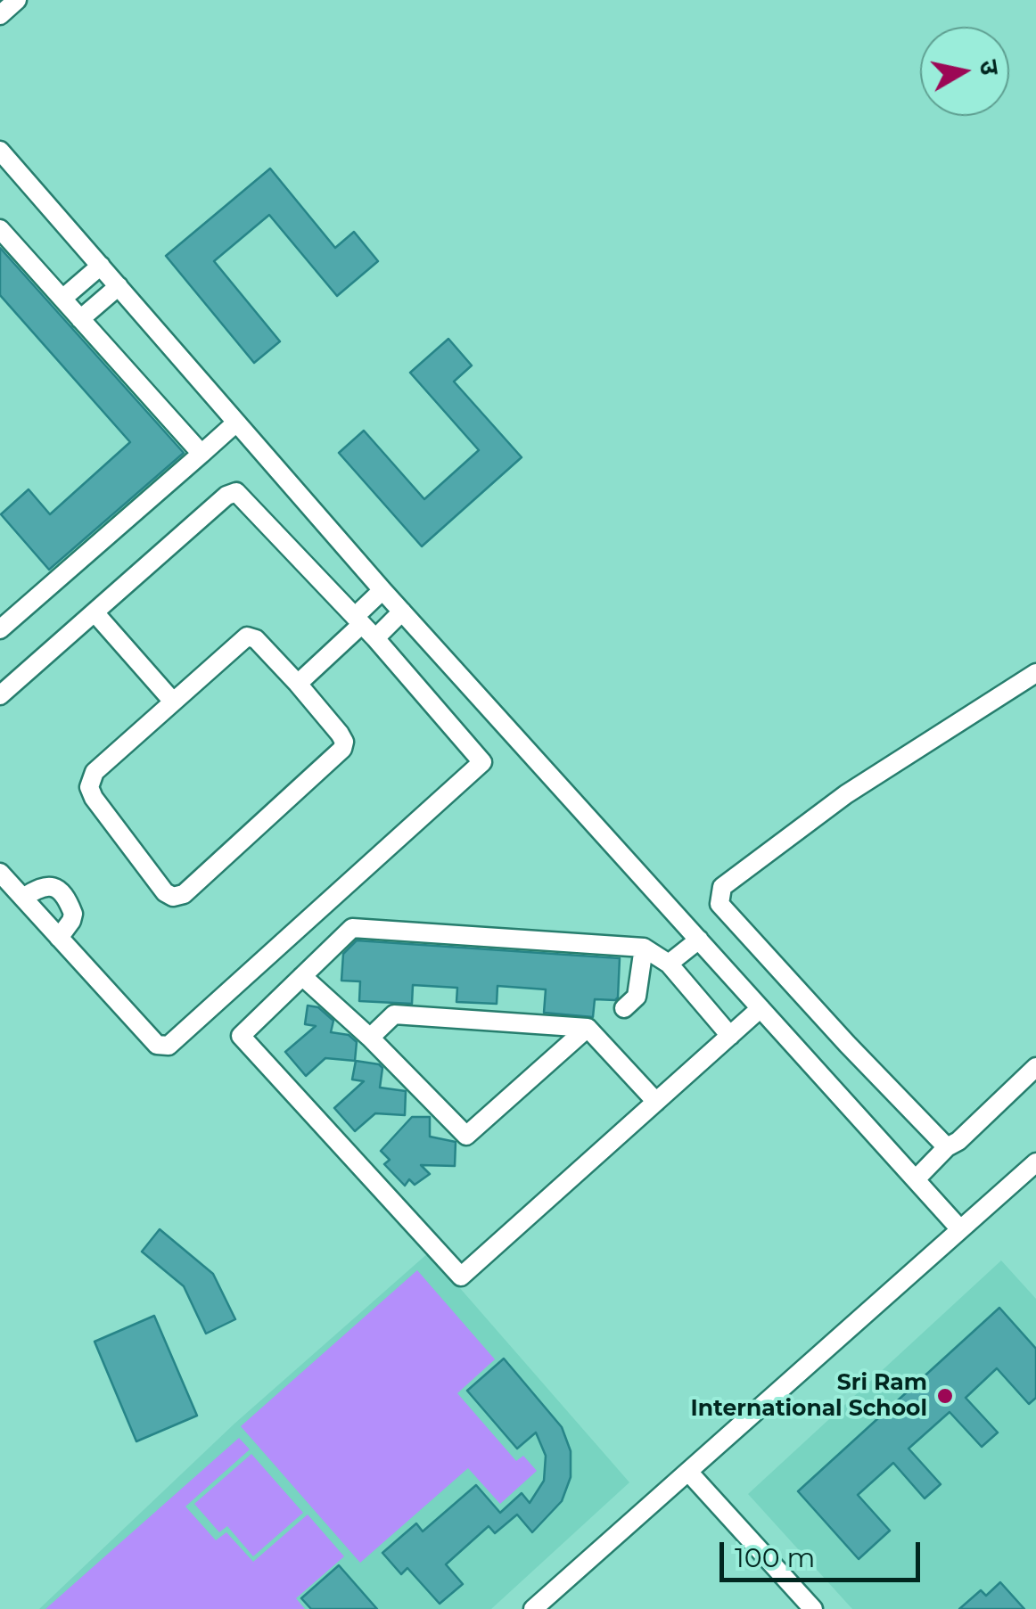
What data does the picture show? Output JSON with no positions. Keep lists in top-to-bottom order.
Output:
{
  "places": ["Sri Ram International School"],
  "scale_bar": "100 m",
  "north": "right"
}
